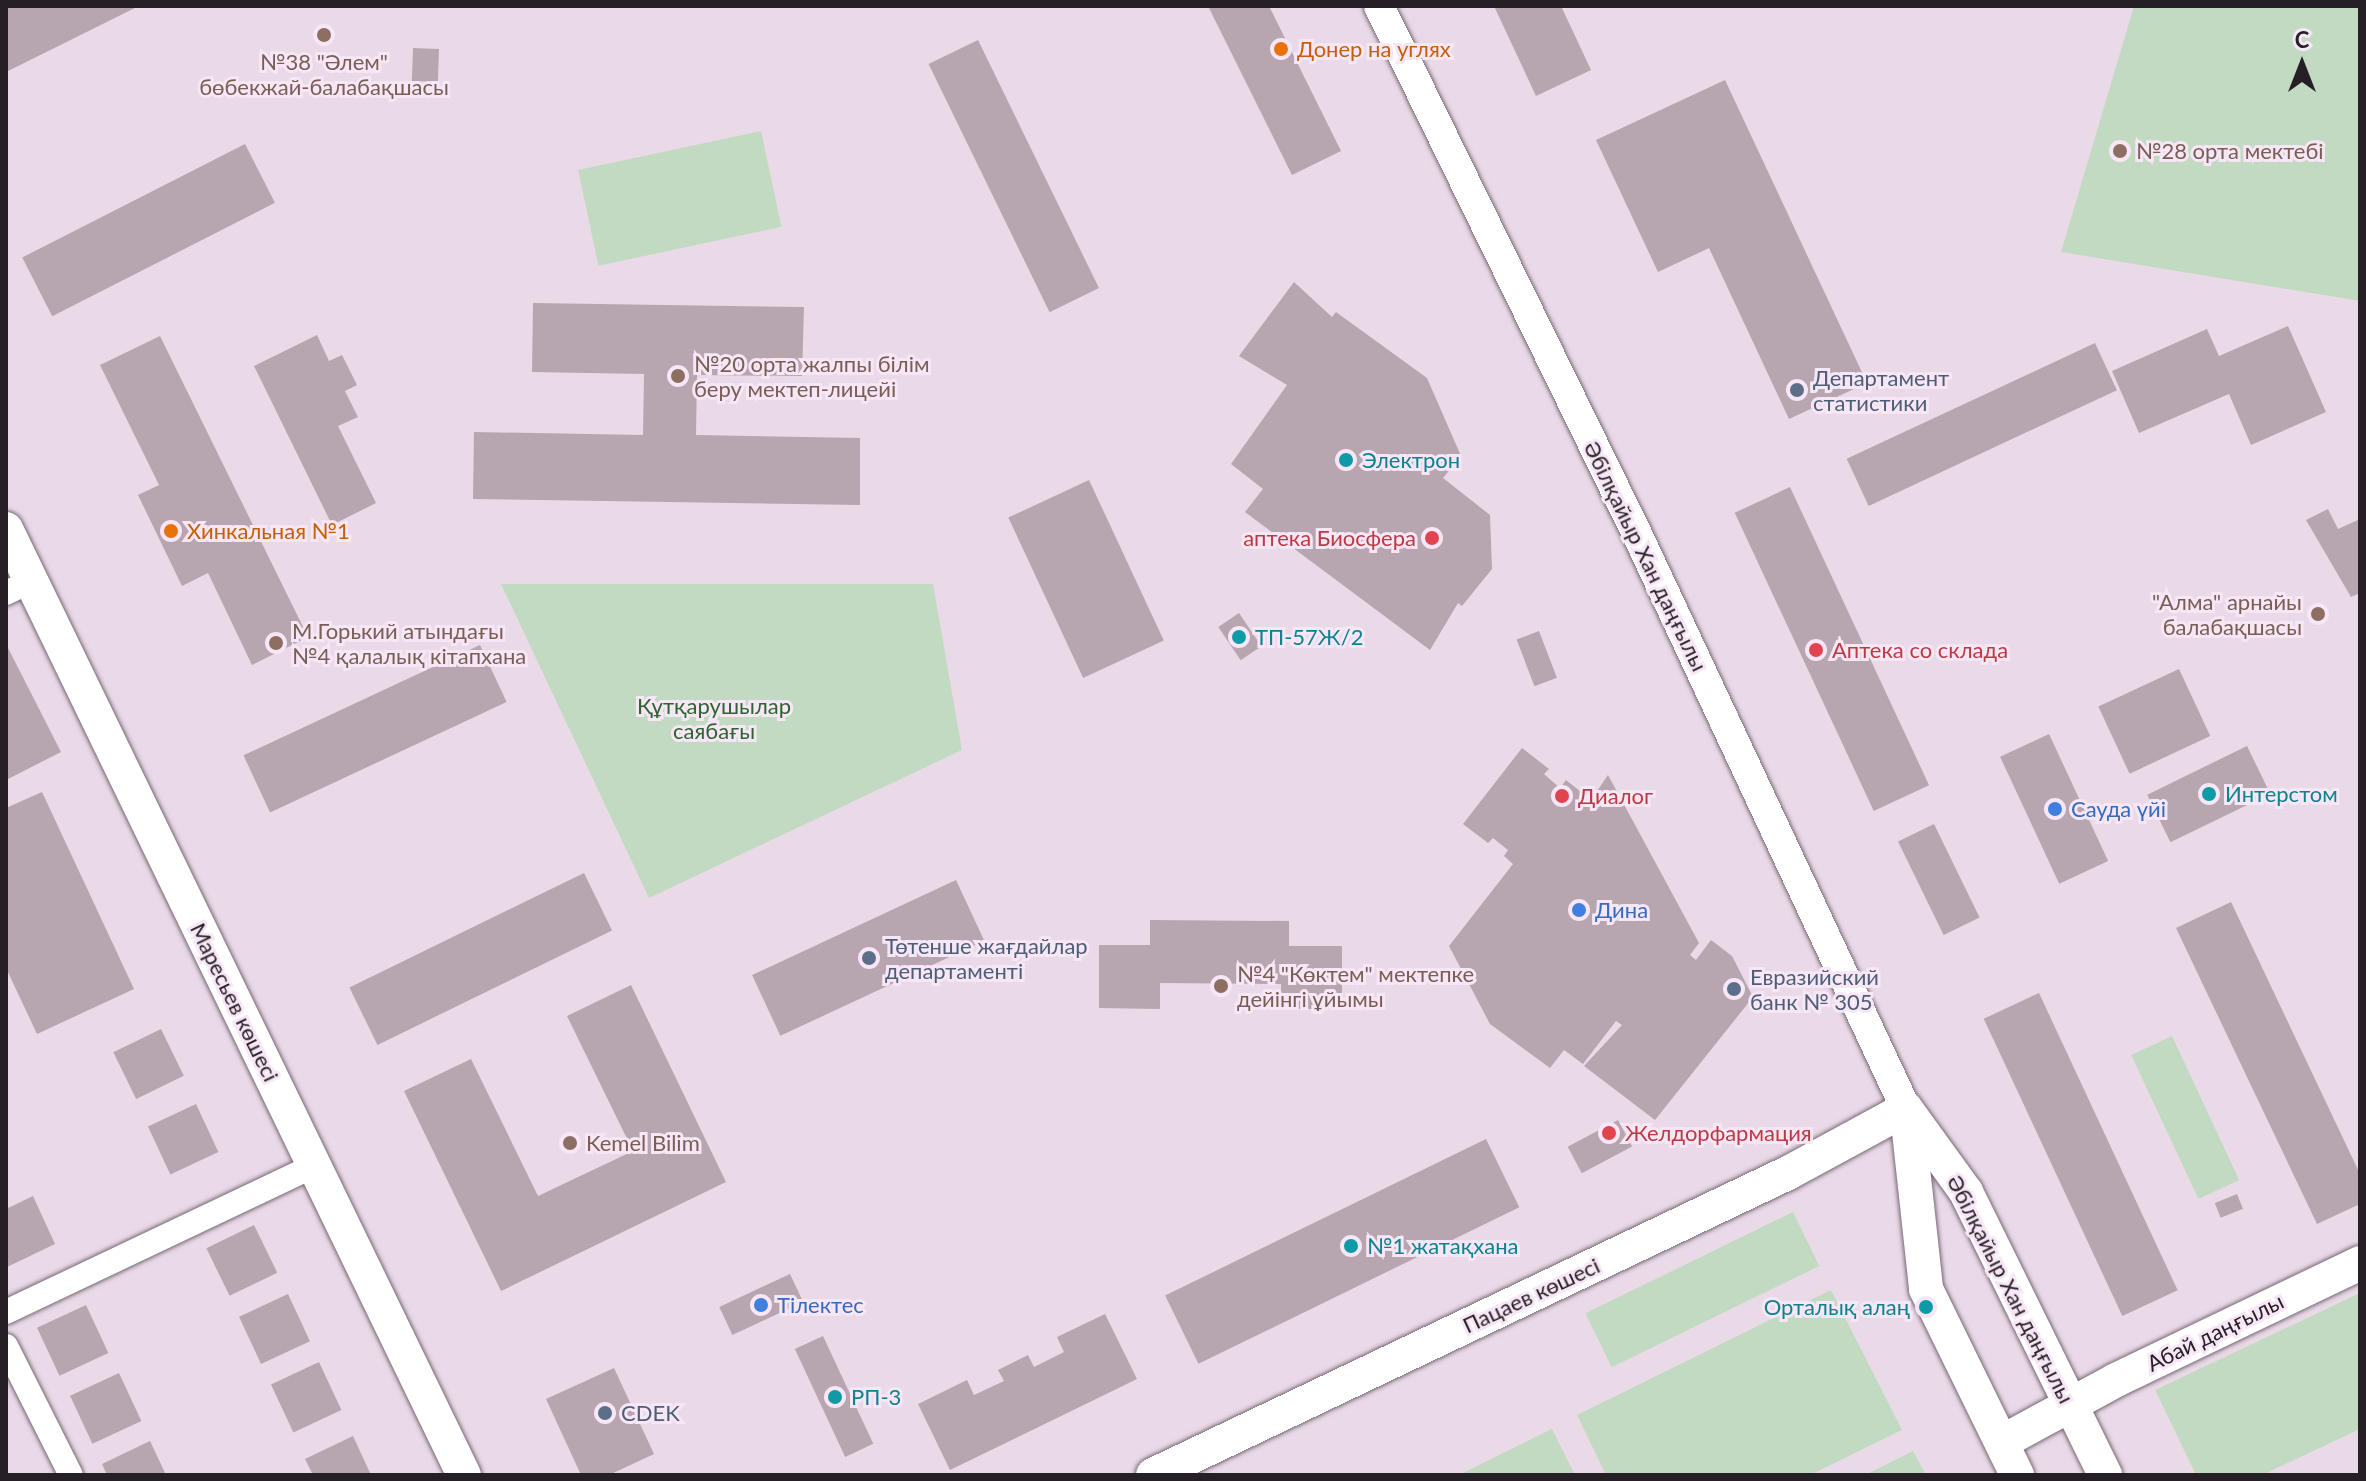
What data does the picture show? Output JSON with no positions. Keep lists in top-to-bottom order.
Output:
{
  "streets": {
    "main road": [
      "Әбілқайыр Хан даңғылы",
      "Маресьев көшесі",
      "Пацаев көшесі",
      "Абай даңғылы"
    ]
  },
  "crossings": [
    ["Әбілқайыр Хан даңғылы", "Пацаев көшесі"],
    ["Әбілқайыр Хан даңғылы", "Абай даңғылы"]
  ],
  "parks": ["Құтқарушылар саябағы"],
  "places": [
    "№38 \"Әлем\" бөбекжай-балабақшасы",
    "Донер на углях",
    "№28 орта мектебі",
    "№20 орта жалпы білім беру мектеп-лицейі",
    "Департамент статистики",
    "Электрон",
    "Хинкальная №1",
    "аптека Биосфера",
    "\"Алма\" арнайы балабақшасы",
    "ТП-57Ж/2",
    "М.Горький атындағы №4 қалалық кітапхана",
    "Аптека со склада",
    "Интерстом",
    "Диалог",
    "Сауда үйі",
    "Дина",
    "Төтенше жағдайлар департаменті",
    "№4 \"Көктем\" мектепке дейінгі ұйымы",
    "Евразийский банк № 305",
    "Желдорфармация",
    "Kemel Bilim",
    "№1 жатақхана",
    "Тілектес",
    "Орталық алаң",
    "РП-3",
    "CDEK"
  ],
  "north": "top"
}
